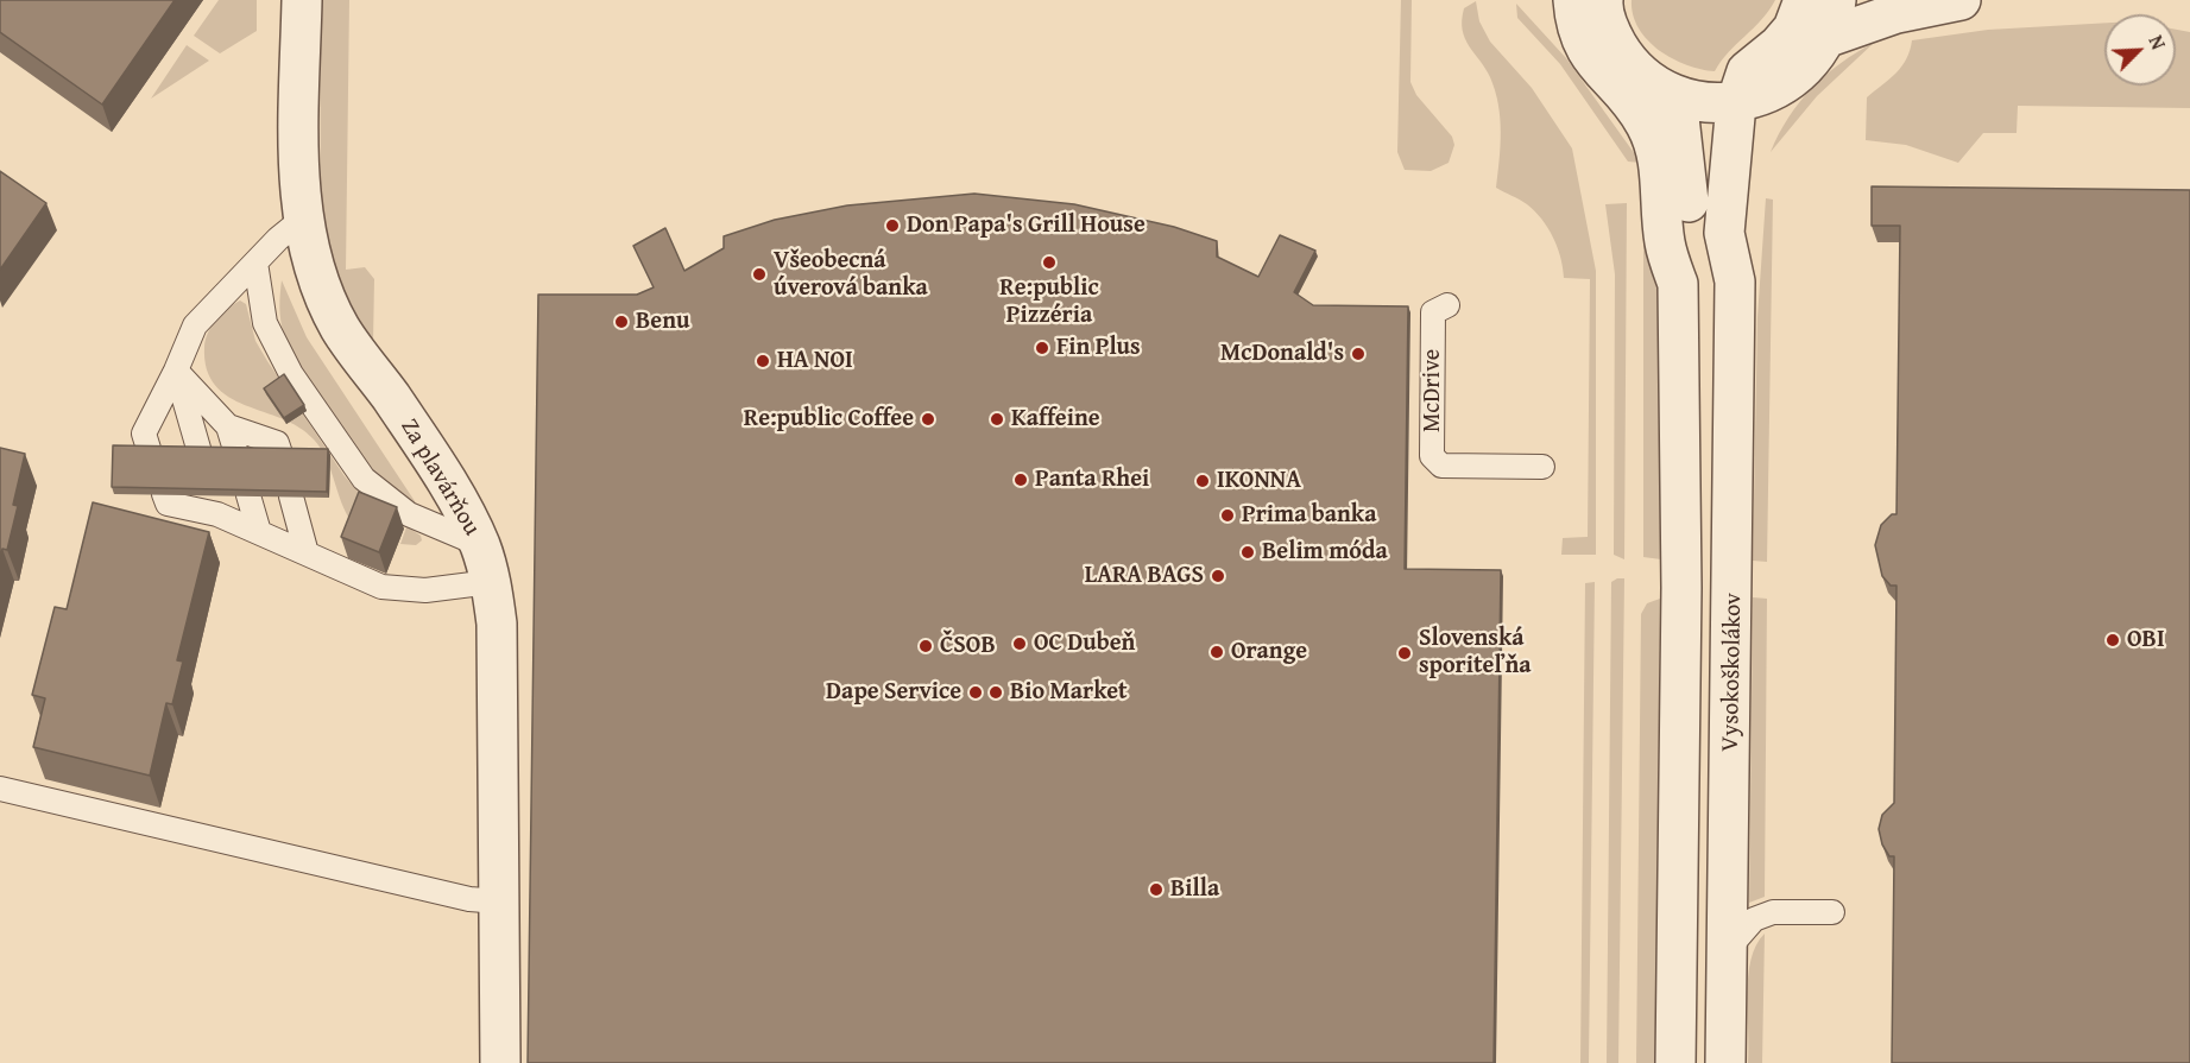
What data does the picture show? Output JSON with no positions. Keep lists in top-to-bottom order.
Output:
{
  "streets": {
    "street": ["Za plavárňou", "Vysokoškolákov"],
    "lane": ["McDrive"]
  },
  "places": [
    "Don Papa's Grill House",
    "Re:public Pizzéria",
    "Všeobecná úverová banka",
    "Benu",
    "Fin Plus",
    "McDonald's",
    "HA NOI",
    "Re:public Coffee",
    "Kaffeine",
    "Panta Rhei",
    "IKONNA",
    "Prima banka",
    "Belim móda",
    "LARA BAGS",
    "OBI",
    "OC Dubeň",
    "ČSOB",
    "Orange",
    "Slovenská sporiteľňa",
    "Dape Service",
    "Bio Market",
    "Billa"
  ],
  "north": "top right"
}
